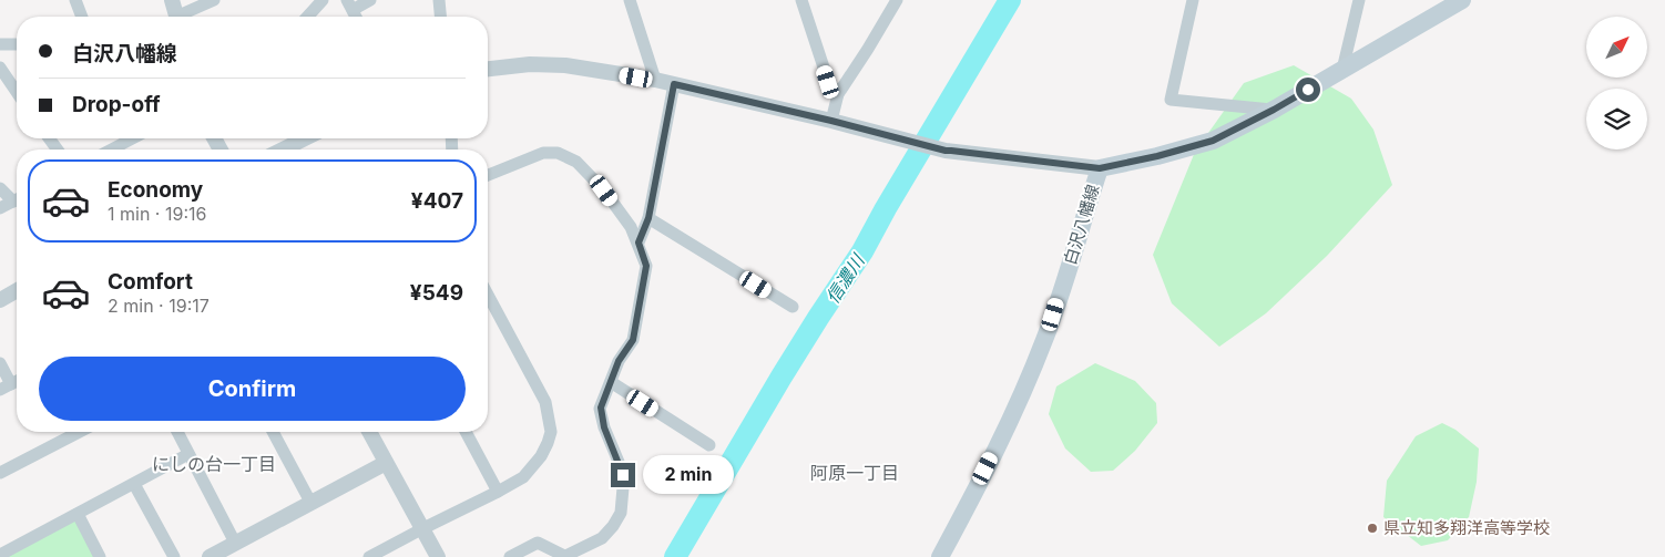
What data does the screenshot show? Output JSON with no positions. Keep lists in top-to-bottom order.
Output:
{
  "streets": {
    "main road": ["白沢八幡線"]
  },
  "districts": ["にしの台一丁目", "阿原一丁目"],
  "water": ["信濃川"],
  "places": ["県立知多翔洋高等学校"],
  "north": "top right",
  "page": {
    "banner": ["白沢八幡線", "Drop-off"],
    "list": [
      {
        "name": "Economy",
        "note": "1 min · 19:16",
        "value": "¥407"
      },
      {
        "name": "Comfort",
        "note": "2 min · 19:17",
        "value": "¥549"
      }
    ],
    "buttons": "Confirm",
    "bubble": "2 min"
  }
}
